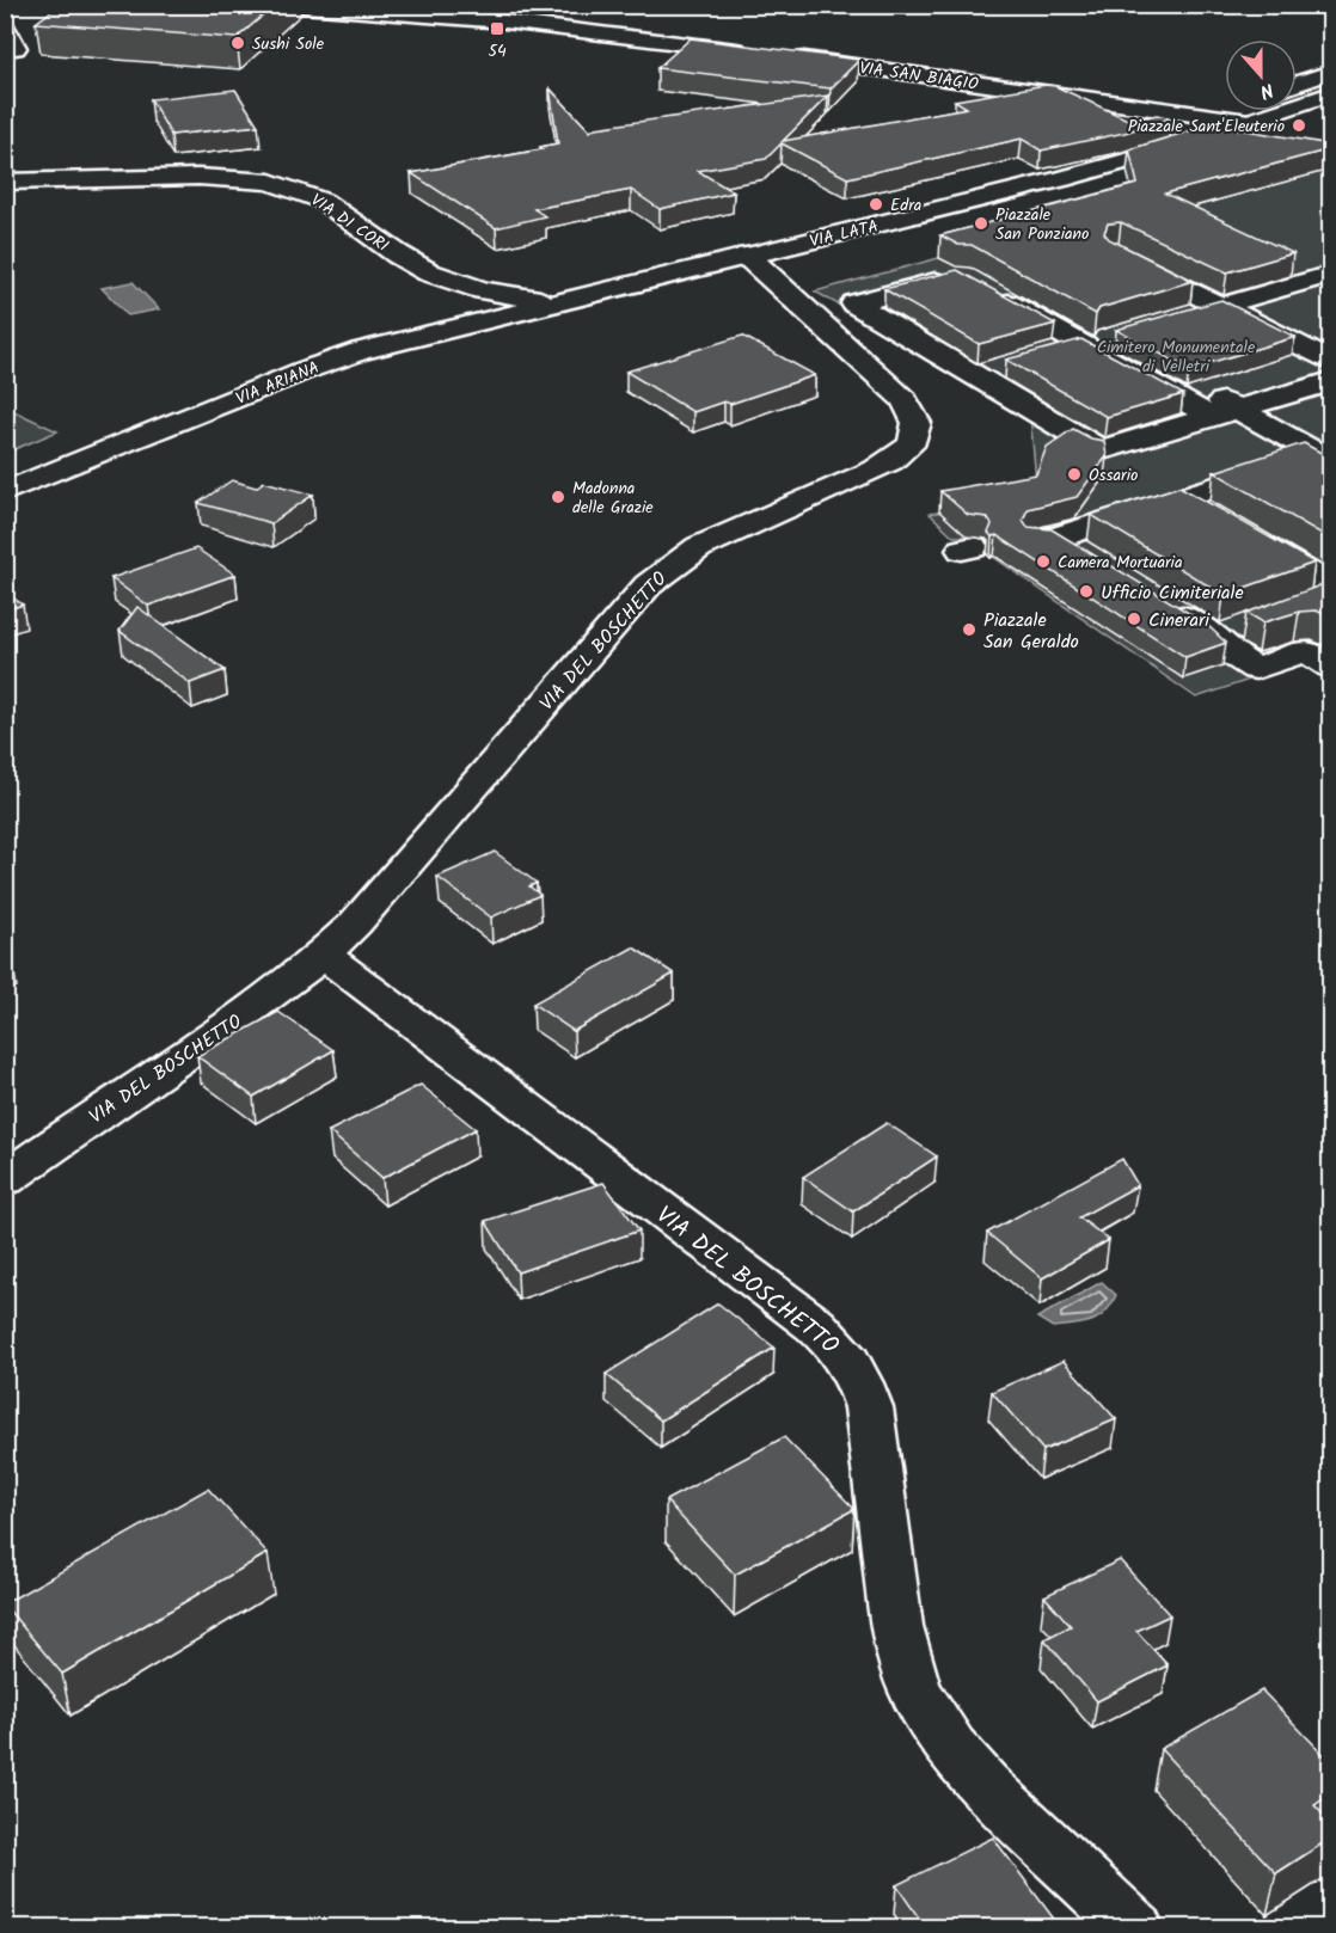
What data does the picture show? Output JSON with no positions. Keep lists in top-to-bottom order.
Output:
{
  "streets": {
    "street": [
      "VIA SAN BIAGIO",
      "VIA DI CORI",
      "VIA LATA",
      "VIA ARIANA",
      "VIA DEL BOSCHETTO"
    ]
  },
  "crossings": [
    ["VIA SAN BIAGIO", "VIA LATA"],
    ["VIA DI CORI", "VIA LATA"],
    ["VIA DI CORI", "VIA ARIANA"],
    ["VIA LATA", "VIA ARIANA"],
    ["VIA LATA", "VIA DEL BOSCHETTO"]
  ],
  "parks": ["Cimitero Monumentale di Velletri"],
  "places": {
    "transit": ["54"],
    "other": [
      "Sushi Sole",
      "Piazzale Sant'Eleuterio",
      "Edra",
      "Piazzale San Ponziano",
      "Ossario",
      "Madonna delle Grazie",
      "Camera Mortuaria",
      "Ufficio Cimiteriale",
      "Cinerari",
      "Piazzale San Geraldo"
    ]
  },
  "north": "bottom"
}
